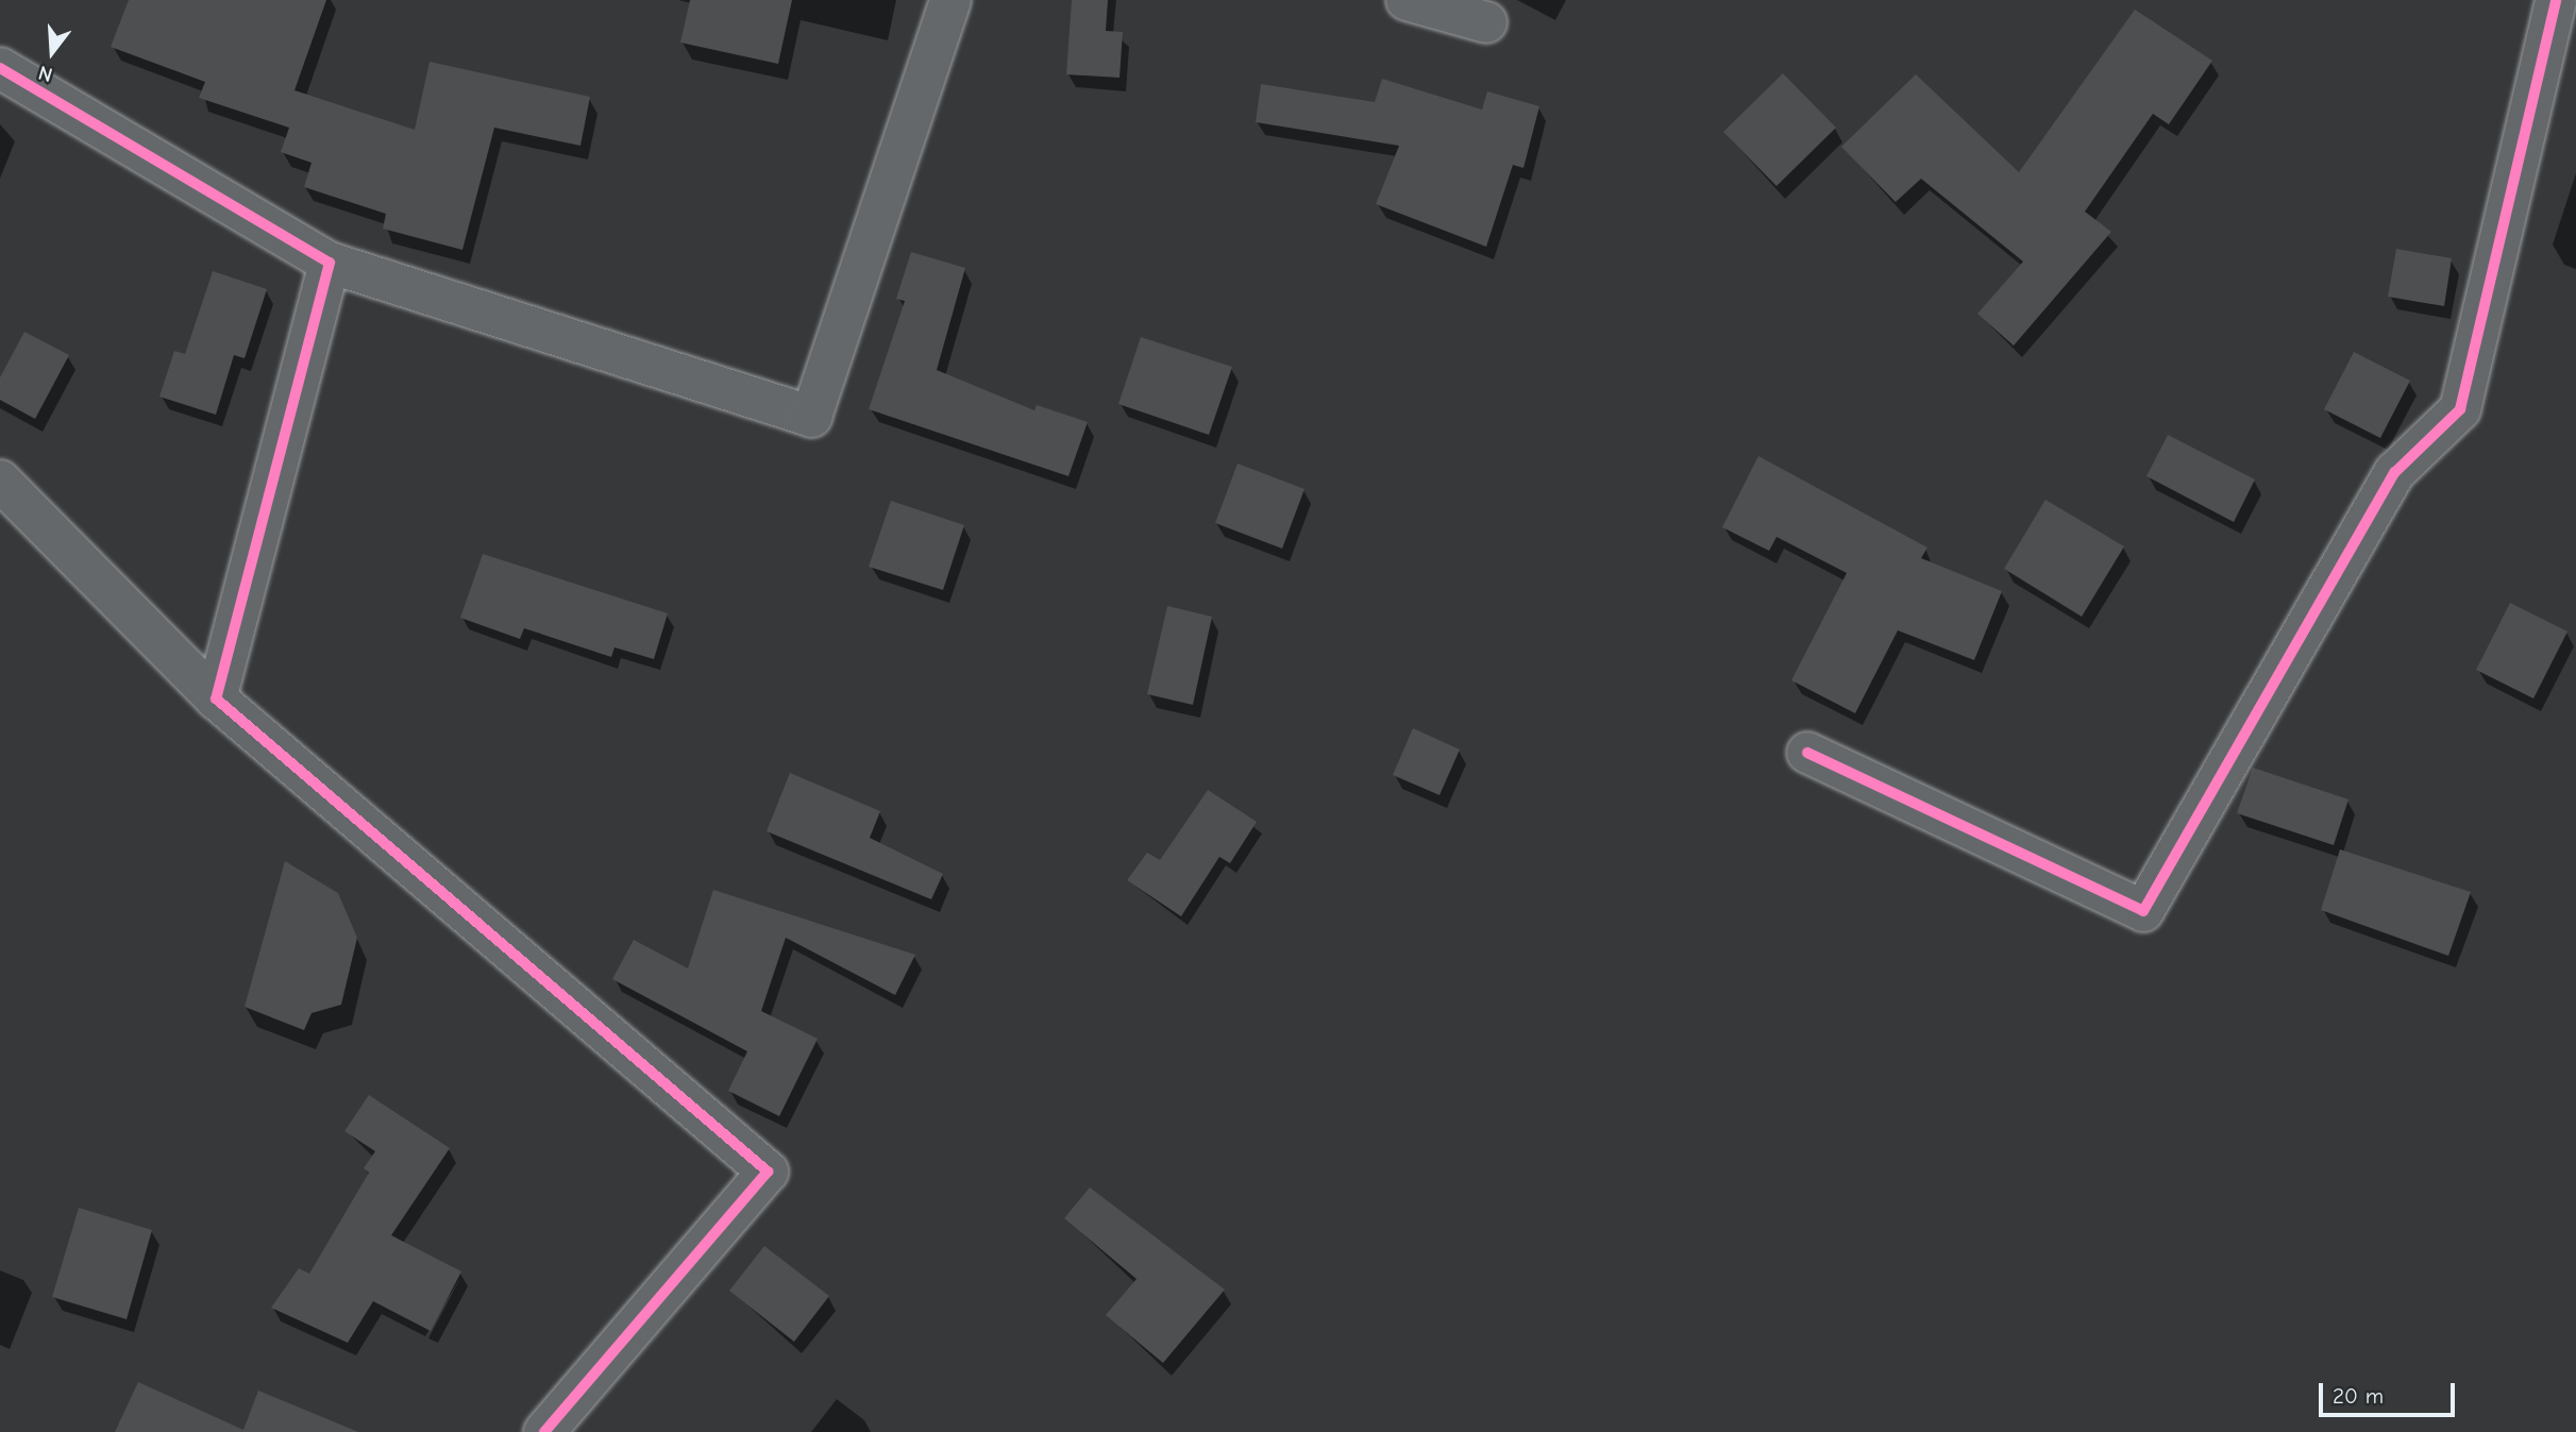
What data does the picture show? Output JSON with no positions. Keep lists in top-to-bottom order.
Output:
{
  "scale_bar": "20 m",
  "north": "bottom"
}
